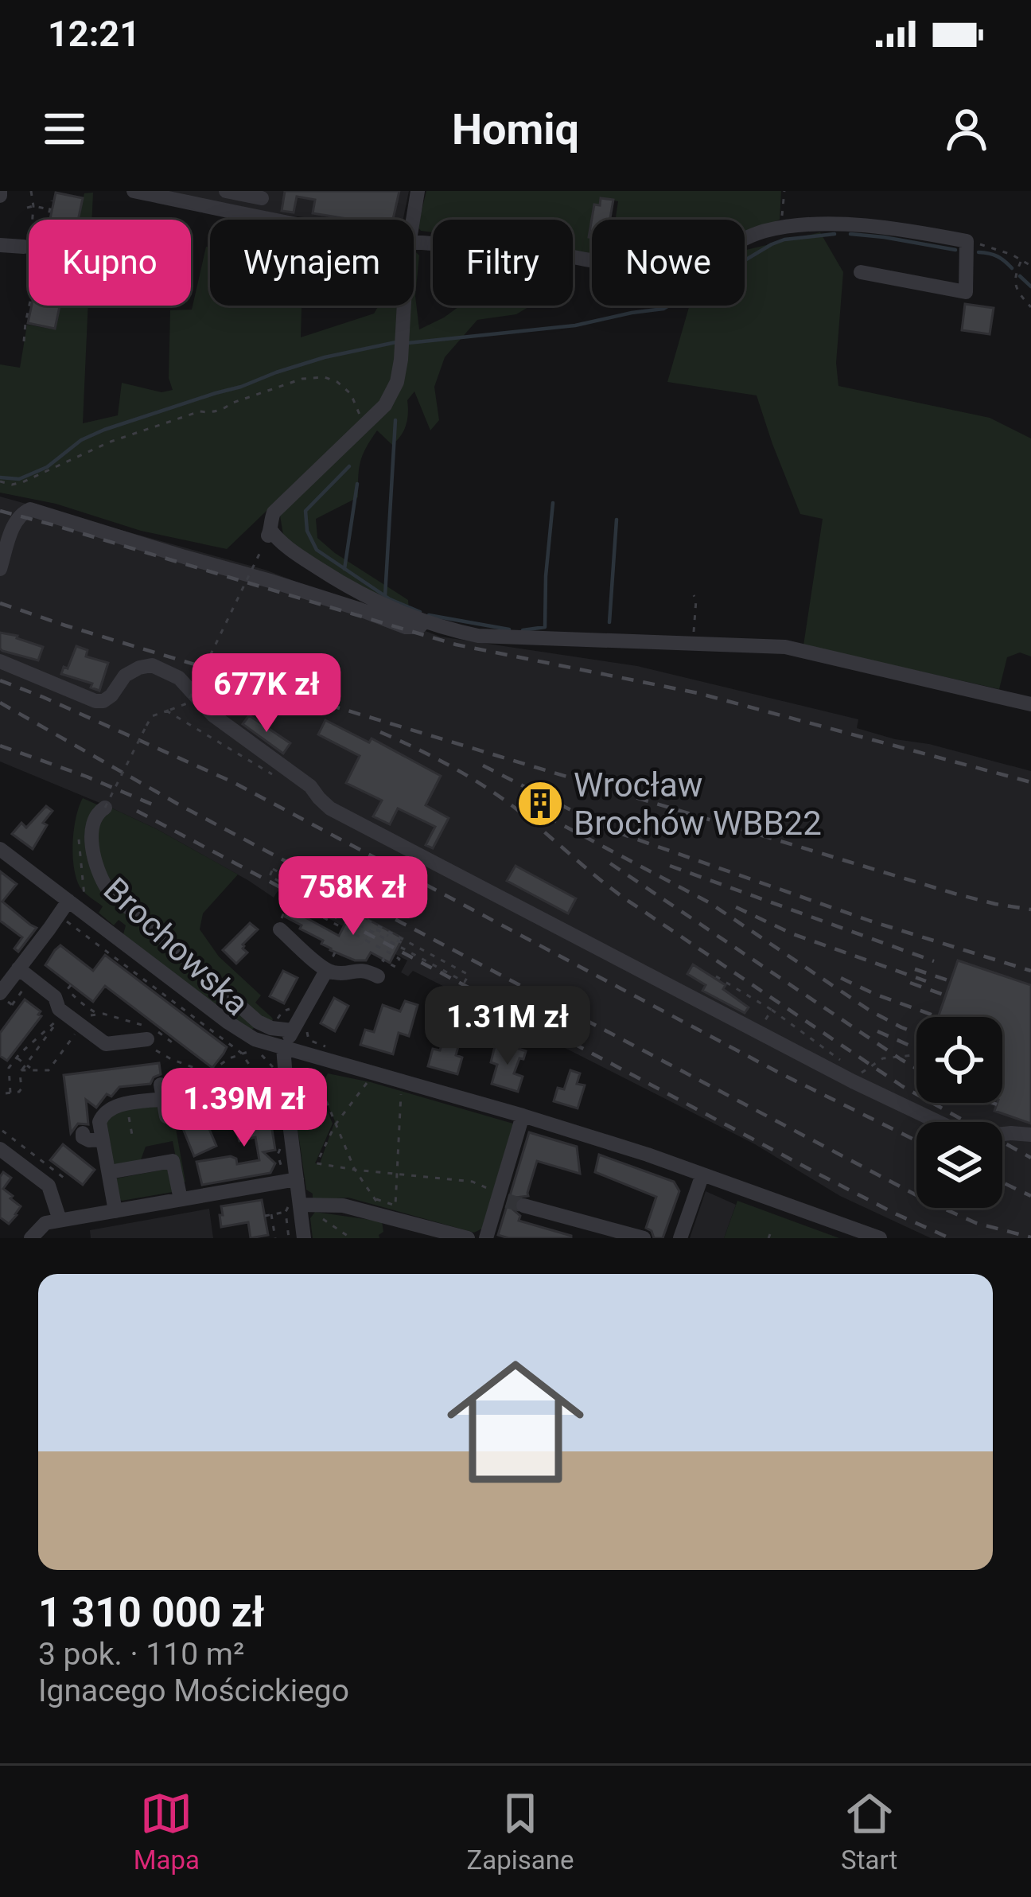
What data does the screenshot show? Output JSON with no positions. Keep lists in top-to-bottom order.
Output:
{
  "streets": {
    "street": ["Brochowska"]
  },
  "places": {
    "building": ["Wrocław Brochów WBB22"]
  },
  "page": {
    "status": "12:21",
    "header": "Homiq",
    "chip": [
      "Kupno",
      "Wynajem",
      "Filtry",
      "Nowe"
    ],
    "price": [
      "677K zł",
      "758K zł",
      "1.31M zł",
      "1.39M zł"
    ],
    "list": [
      {
        "name": "1 310 000 zł",
        "note": "3 pok. · 110 m² · Ignacego Mościckiego"
      }
    ],
    "tabs": ["Mapa", "Zapisane", "Start"]
  }
}
